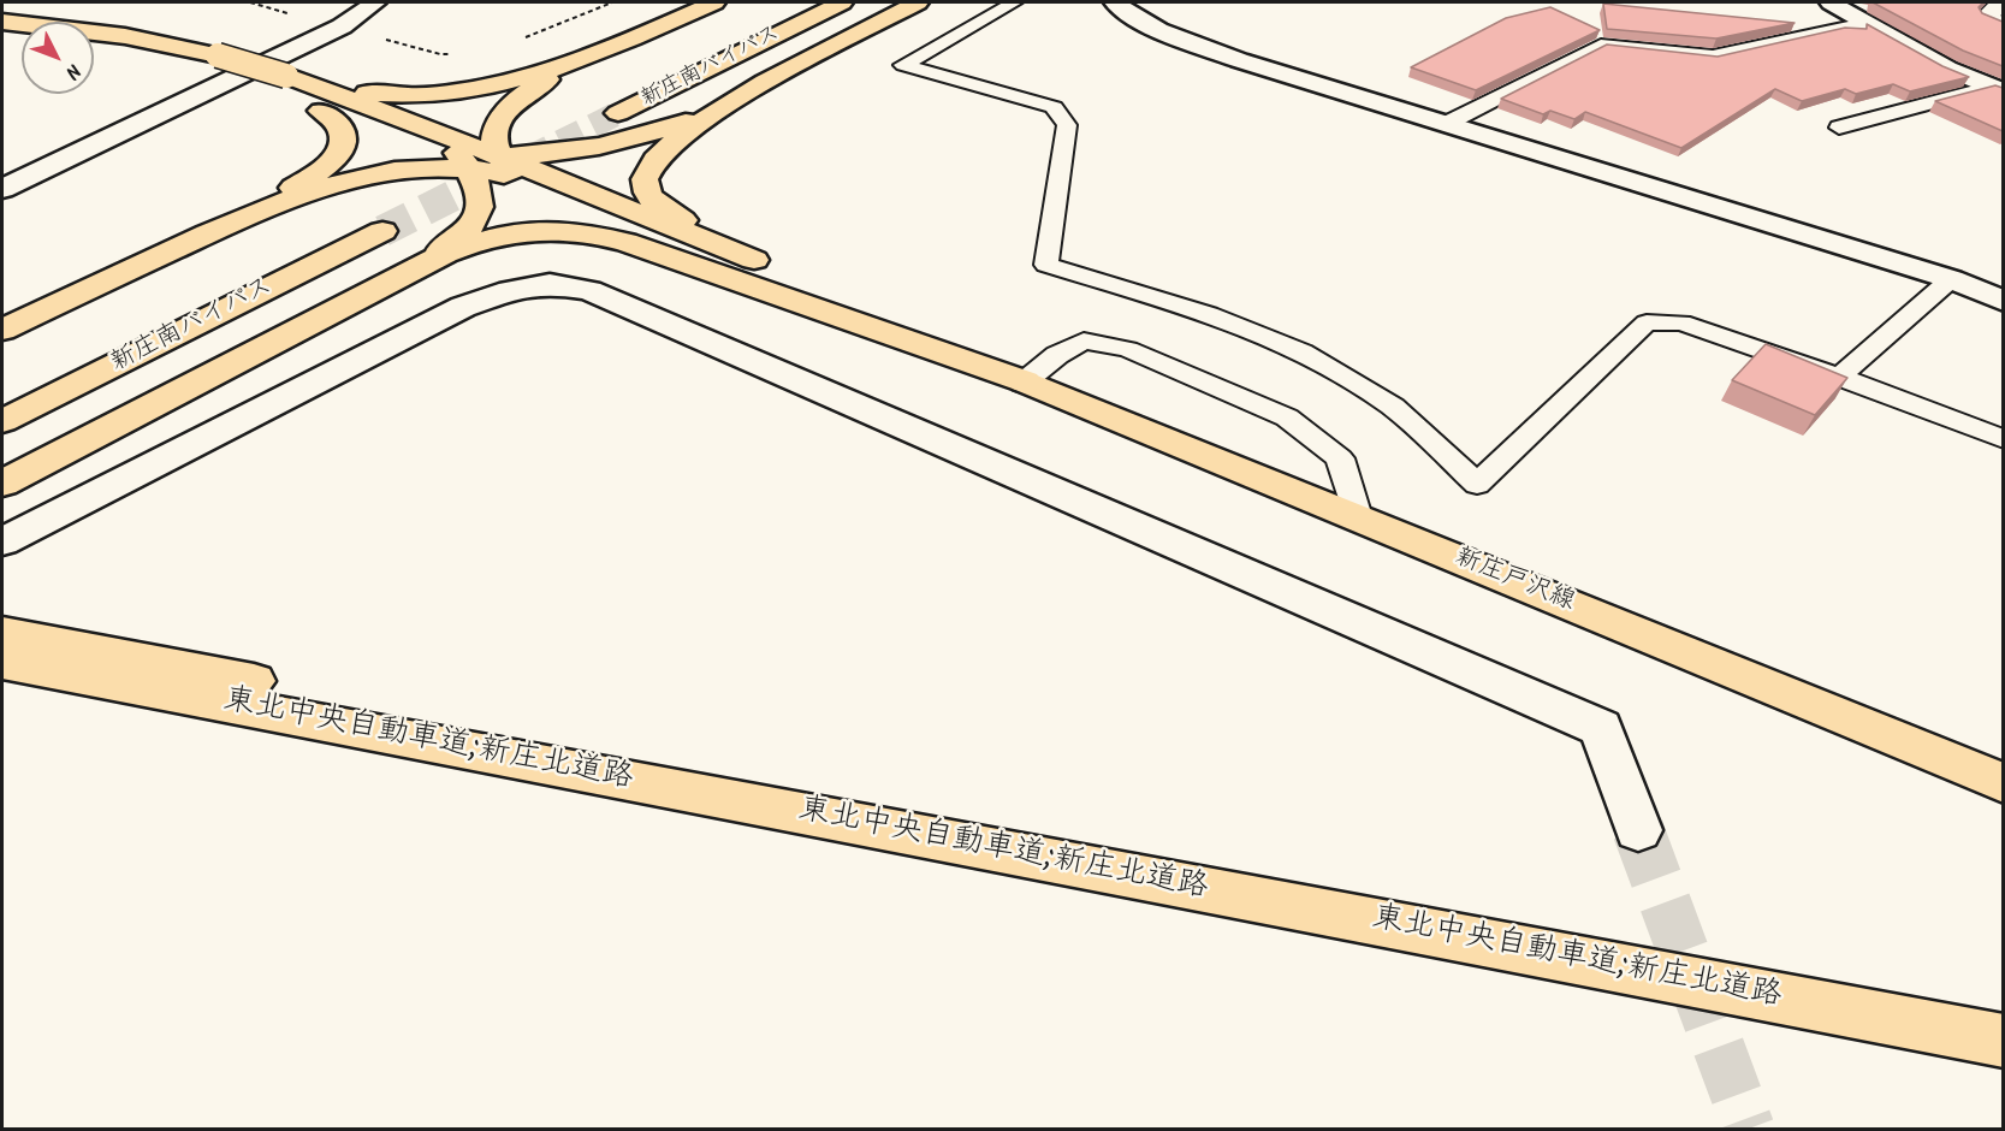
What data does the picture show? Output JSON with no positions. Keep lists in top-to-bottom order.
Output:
{
  "streets": {
    "main road": ["新庄南バイパス", "新庄戸沢線", "東北中央自動車道;新庄北道路"]
  },
  "north": "bottom right"
}
